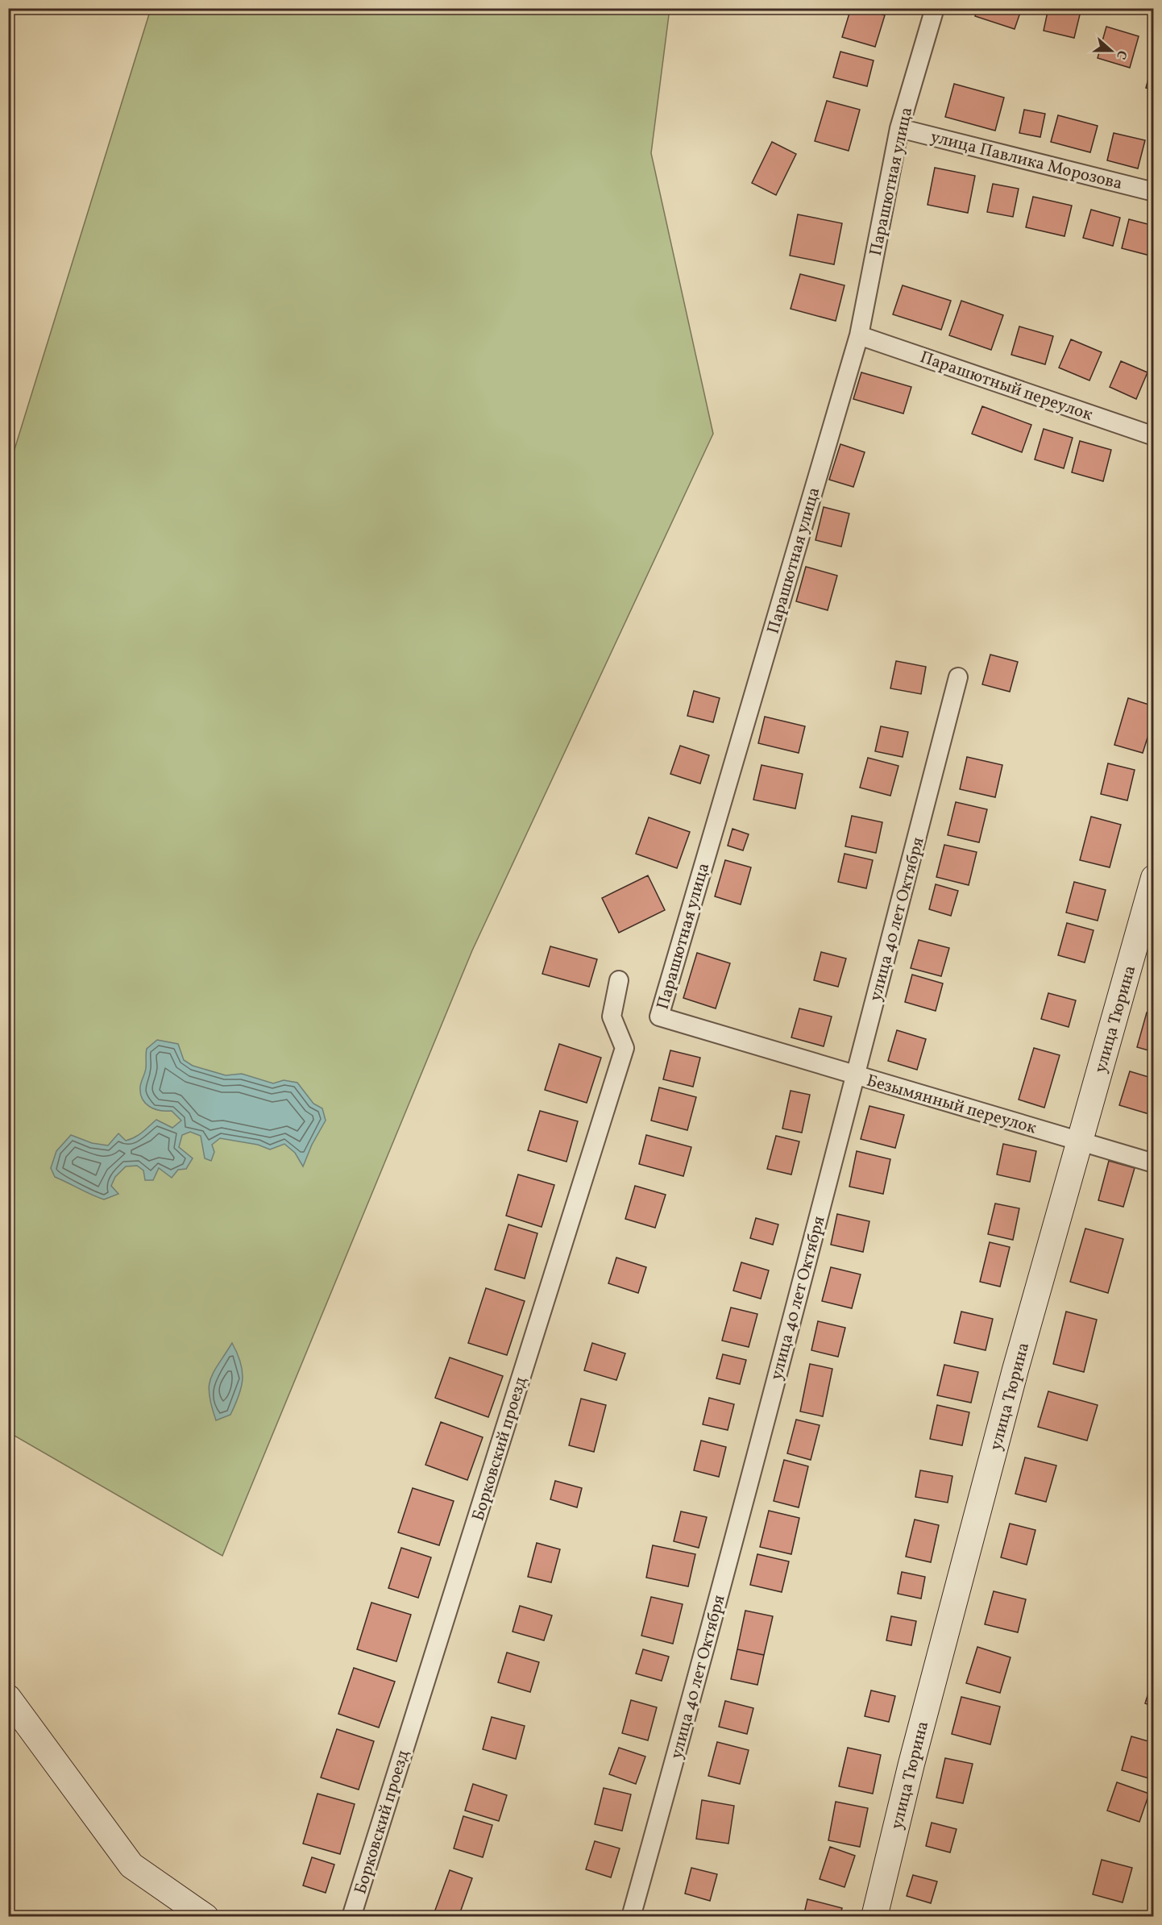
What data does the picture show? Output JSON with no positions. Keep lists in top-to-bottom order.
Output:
{
  "streets": {
    "street": [
      "улица Павлика Морозова",
      "Парашютная улица",
      "Парашютный переулок",
      "улица 40 лет Октября",
      "улица Тюрина",
      "Безымянный переулок",
      "Борковский проезд"
    ]
  },
  "crossings": [
    ["улица Павлика Морозова", "Парашютная улица"],
    ["Парашютная улица", "Парашютный переулок"],
    ["Парашютная улица", "Безымянный переулок"],
    ["улица 40 лет Октября", "Безымянный переулок"],
    ["улица Тюрина", "Безымянный переулок"]
  ],
  "north": "right"
}
